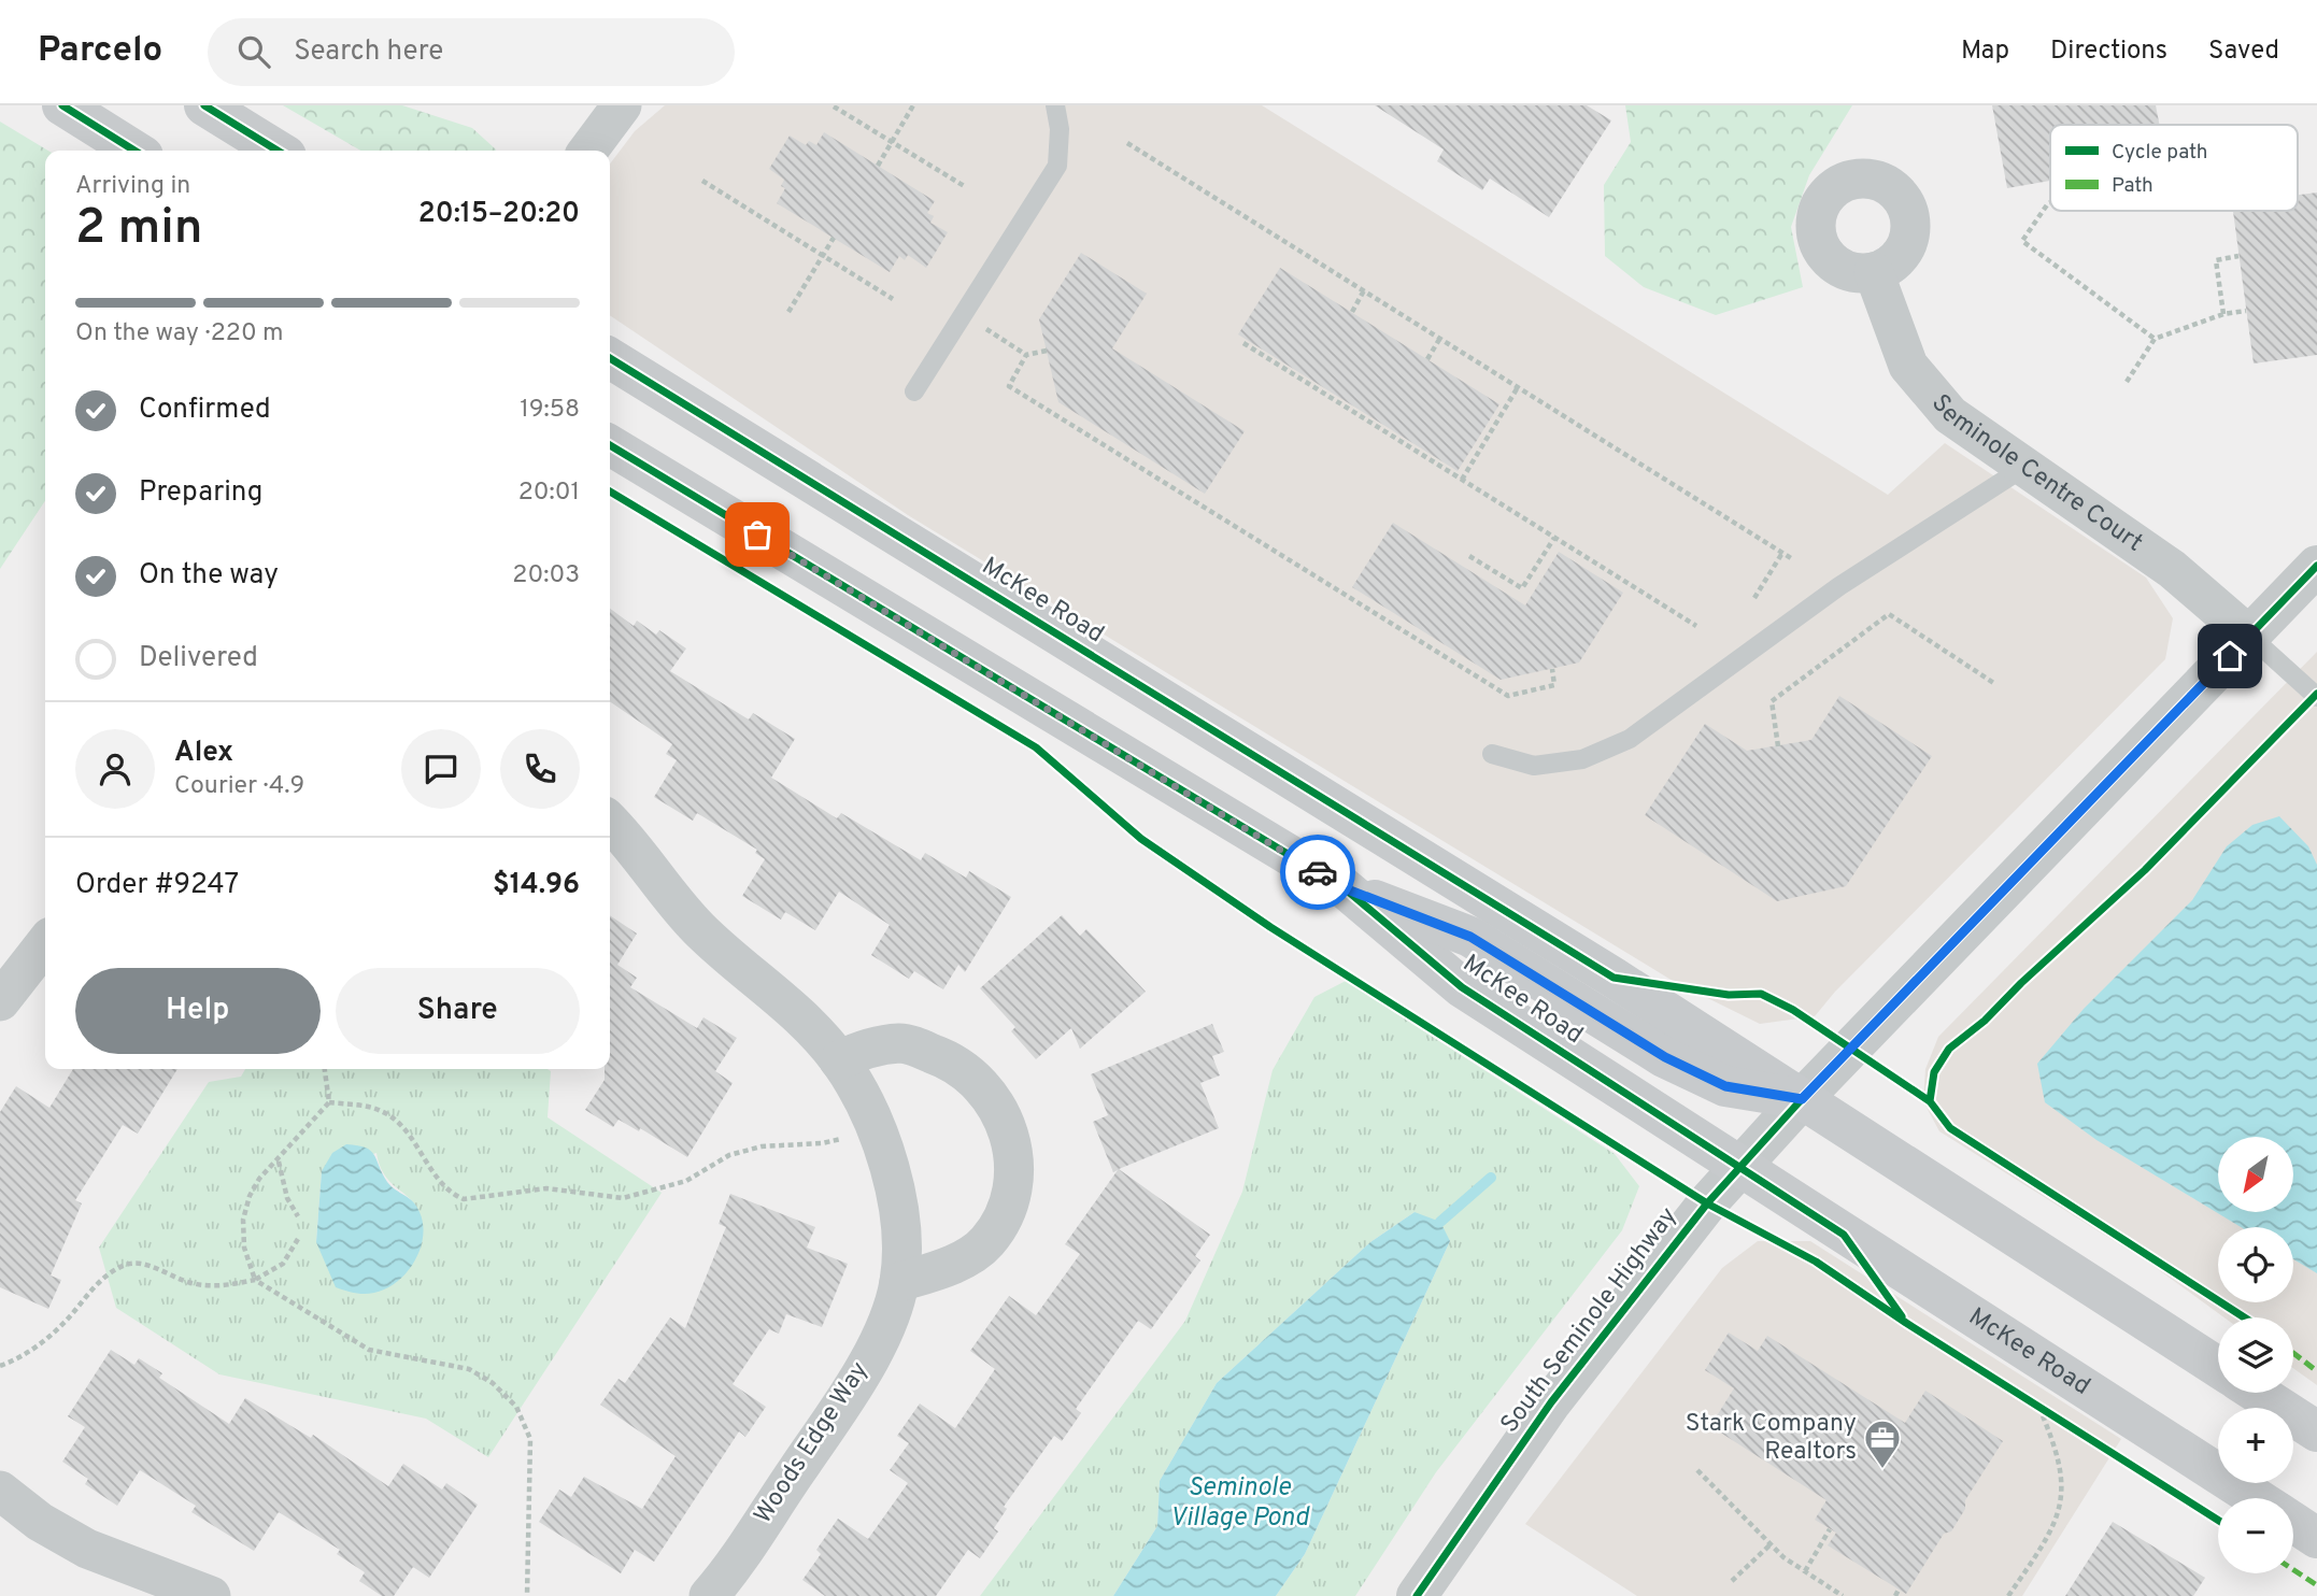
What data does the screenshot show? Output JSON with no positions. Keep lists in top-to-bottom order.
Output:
{
  "streets": {
    "main road": ["McKee Road"],
    "street": ["Seminole Centre Court", "South Seminole Highway", "Woods Edge Way"]
  },
  "crossings": [
    ["Seminole Centre Court", "South Seminole Highway"],
    ["McKee Road", "South Seminole Highway"]
  ],
  "water": ["Seminole Village Pond"],
  "places": {
    "office": ["Stark Company Realtors"]
  },
  "legend": ["Cycle path", "Path"],
  "north": "bottom left",
  "page": {
    "header": "Parcelo",
    "search": "Search here",
    "nav": ["Map", "Directions", "Saved"],
    "heading": ["2 min", "Arriving in", "20:15–20:20"],
    "panel": [
      "Alex",
      "Courier · 4.9",
      "Order #9247",
      "$14.96"
    ],
    "bar": "On the way · 220 m",
    "list": [
      ["Confirmed", "19:58"],
      ["Preparing", "20:01"],
      ["On the way", "20:03"],
      "Delivered"
    ],
    "buttons": ["Help", "Share"],
    "map_buttons": ["+", "−"]
  }
}
